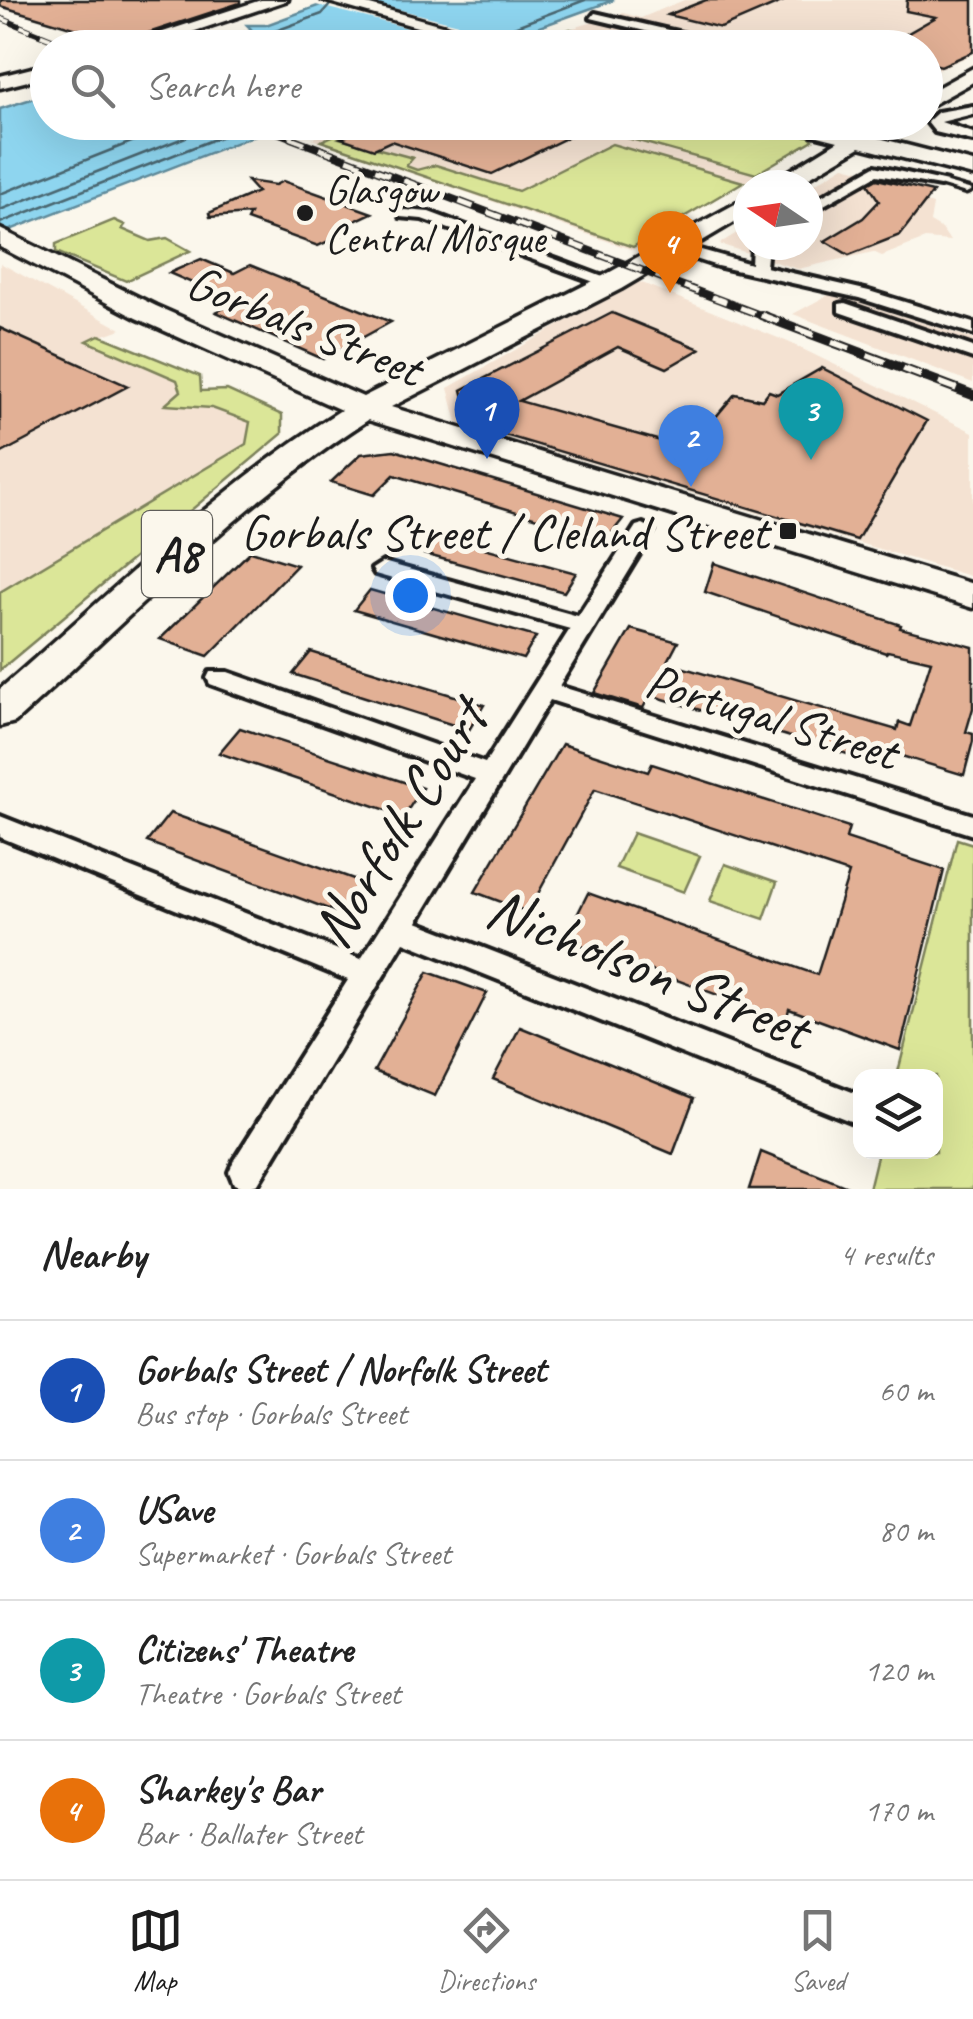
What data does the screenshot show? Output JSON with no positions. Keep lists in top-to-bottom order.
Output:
{
  "streets": {
    "main road": ["Gorbals Street", "A8"],
    "street": ["Portugal Street", "Norfolk Court", "Nicholson Street"]
  },
  "crossings": [
    ["Gorbals Street", "A8"],
    ["Portugal Street", "Norfolk Court"],
    ["Norfolk Court", "Nicholson Street"]
  ],
  "places": {
    "other": ["Glasgow Central Mosque"],
    "transit": ["Gorbals Street / Cleland Street"]
  },
  "north": "left",
  "page": {
    "search": "Search here",
    "pins": [
      "4",
      "1",
      "3",
      "2"
    ],
    "heading": ["Nearby", "4 results"],
    "list": [
      {
        "mark": "1",
        "name": "Gorbals Street / Norfolk Street",
        "note": "Bus stop · Gorbals Street",
        "value": "60 m"
      },
      {
        "mark": "2",
        "name": "USave",
        "note": "Supermarket · Gorbals Street",
        "value": "80 m"
      },
      {
        "mark": "3",
        "name": "Citizens' Theatre",
        "note": "Theatre · Gorbals Street",
        "value": "120 m"
      },
      {
        "mark": "4",
        "name": "Sharkey's Bar",
        "note": "Bar · Ballater Street",
        "value": "170 m"
      }
    ],
    "nav": ["Map", "Directions", "Saved"]
  }
}
